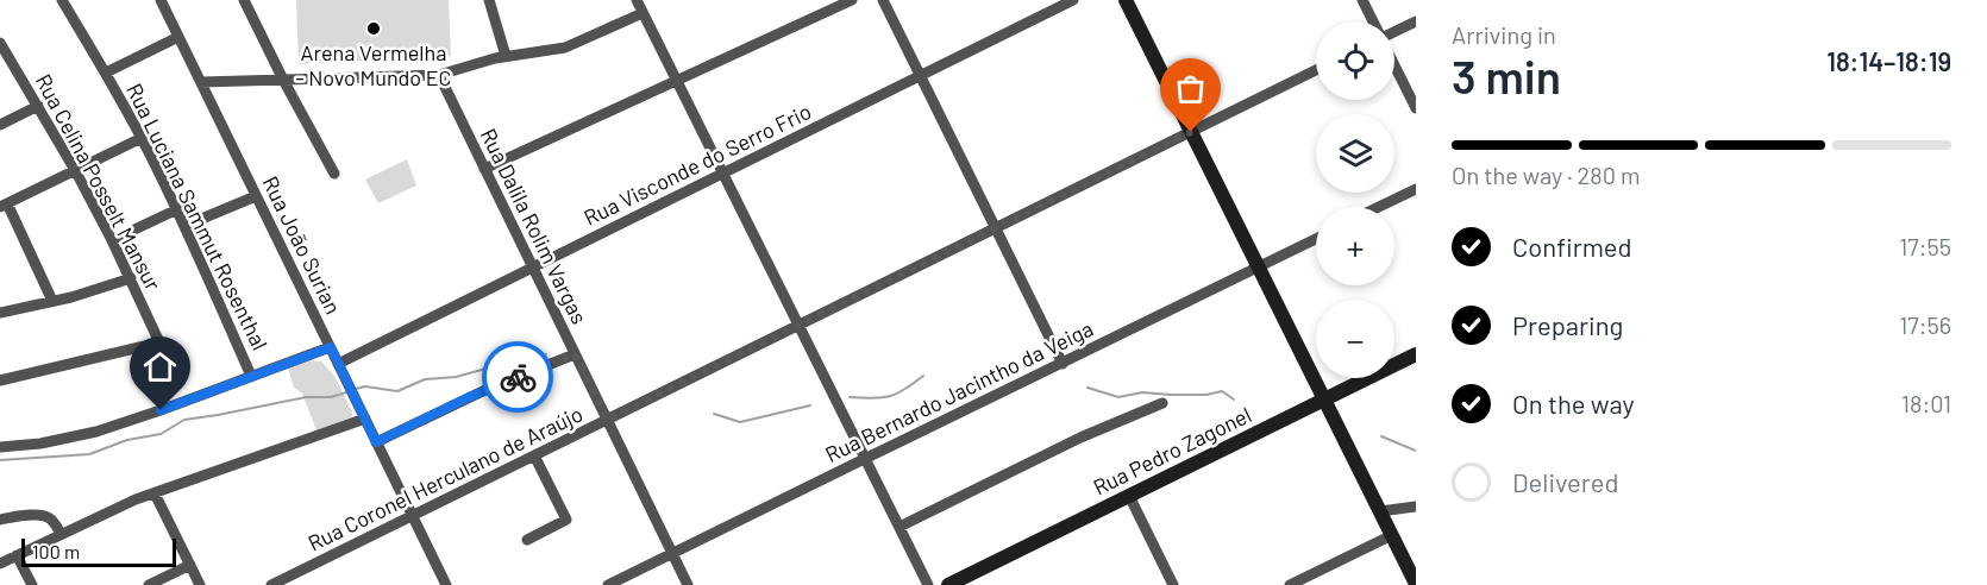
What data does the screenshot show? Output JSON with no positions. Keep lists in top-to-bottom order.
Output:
{
  "streets": {
    "street": [
      "Rua Visconde do Serro Frio",
      "Rua Celina Posselt Mansur",
      "Rua Luciana Sammut Rosenthal",
      "Rua Dalila Rolim Vargas",
      "Rua João Surian",
      "Rua Bernardo Jacintho da Veiga",
      "Rua Pedro Zagonel",
      "Rua Coronel Herculano de Araújo"
    ]
  },
  "crossings": [
    ["Rua Visconde do Serro Frio", "Rua Dalila Rolim Vargas"],
    ["Rua Visconde do Serro Frio", "Rua João Surian"],
    ["Rua Dalila Rolim Vargas", "Rua Bernardo Jacintho da Veiga"],
    ["Rua Dalila Rolim Vargas", "Rua Coronel Herculano de Araújo"],
    ["Rua João Surian", "Rua Coronel Herculano de Araújo"]
  ],
  "places": ["Arena Vermelha - Novo Mundo EC"],
  "scale_bar": "100 m",
  "page": {
    "heading": ["3 min", "Arriving in", "18:14–18:19"],
    "map_buttons": ["+", "−"],
    "bar": "On the way · 280 m",
    "list": [
      ["Confirmed", "17:55"],
      ["Preparing", "17:56"],
      ["On the way", "18:01"],
      "Delivered"
    ],
    "scale": "100 m"
  }
}
